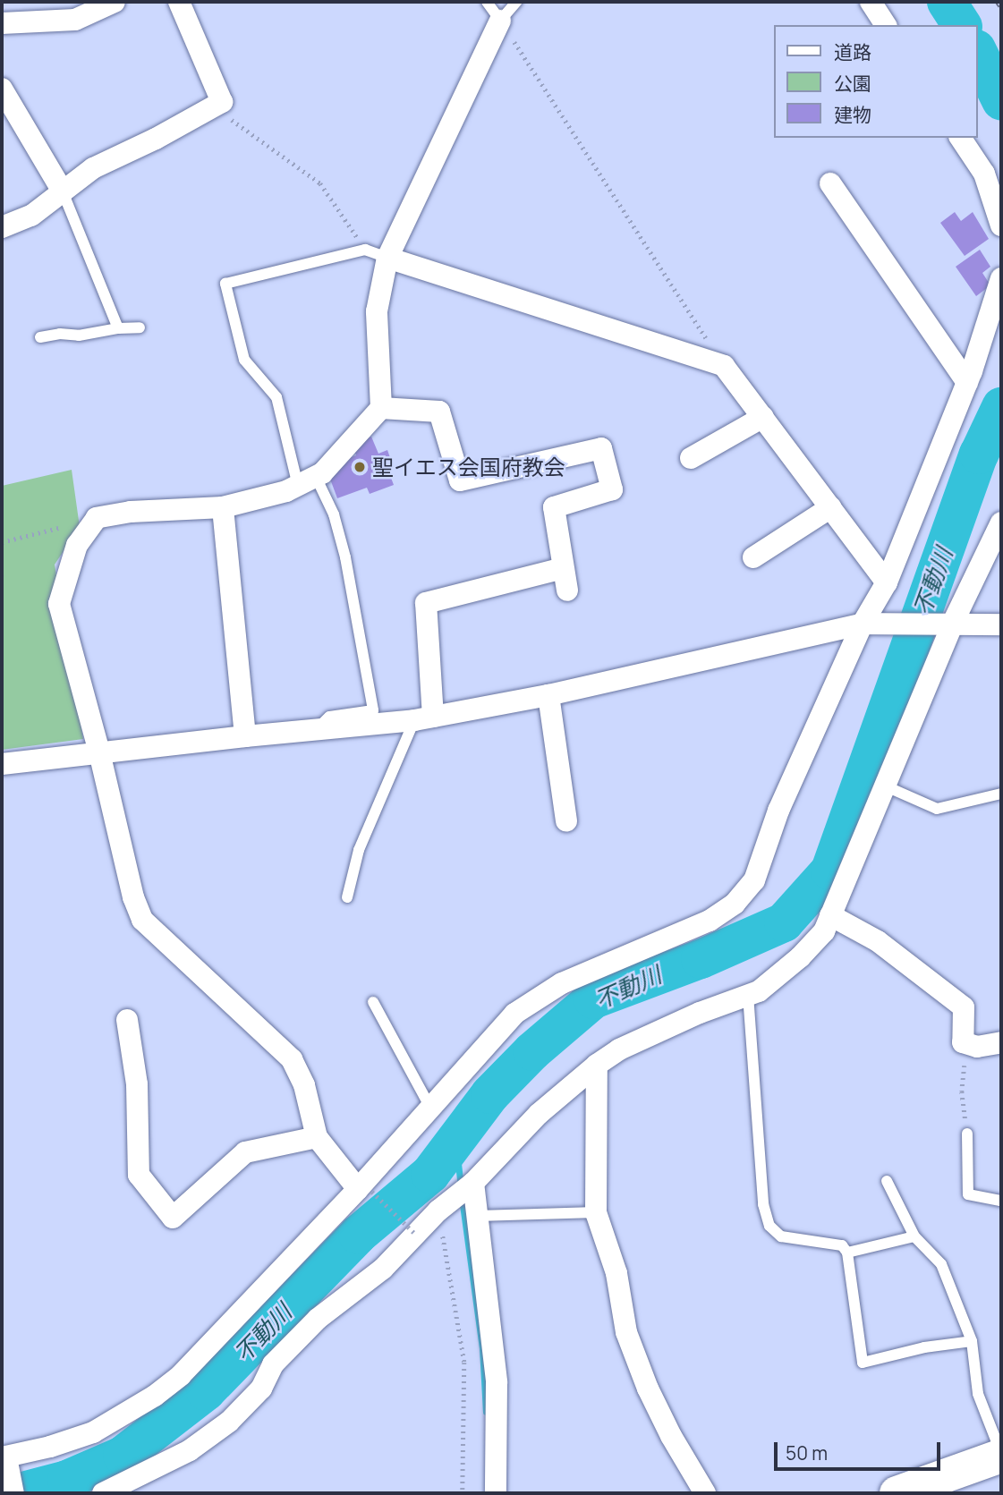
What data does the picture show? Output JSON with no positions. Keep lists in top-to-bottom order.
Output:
{
  "water": ["不動川"],
  "places": ["聖イエス会国府教会"],
  "legend": ["道路", "公園", "建物"],
  "scale_bar": "50 m"
}
